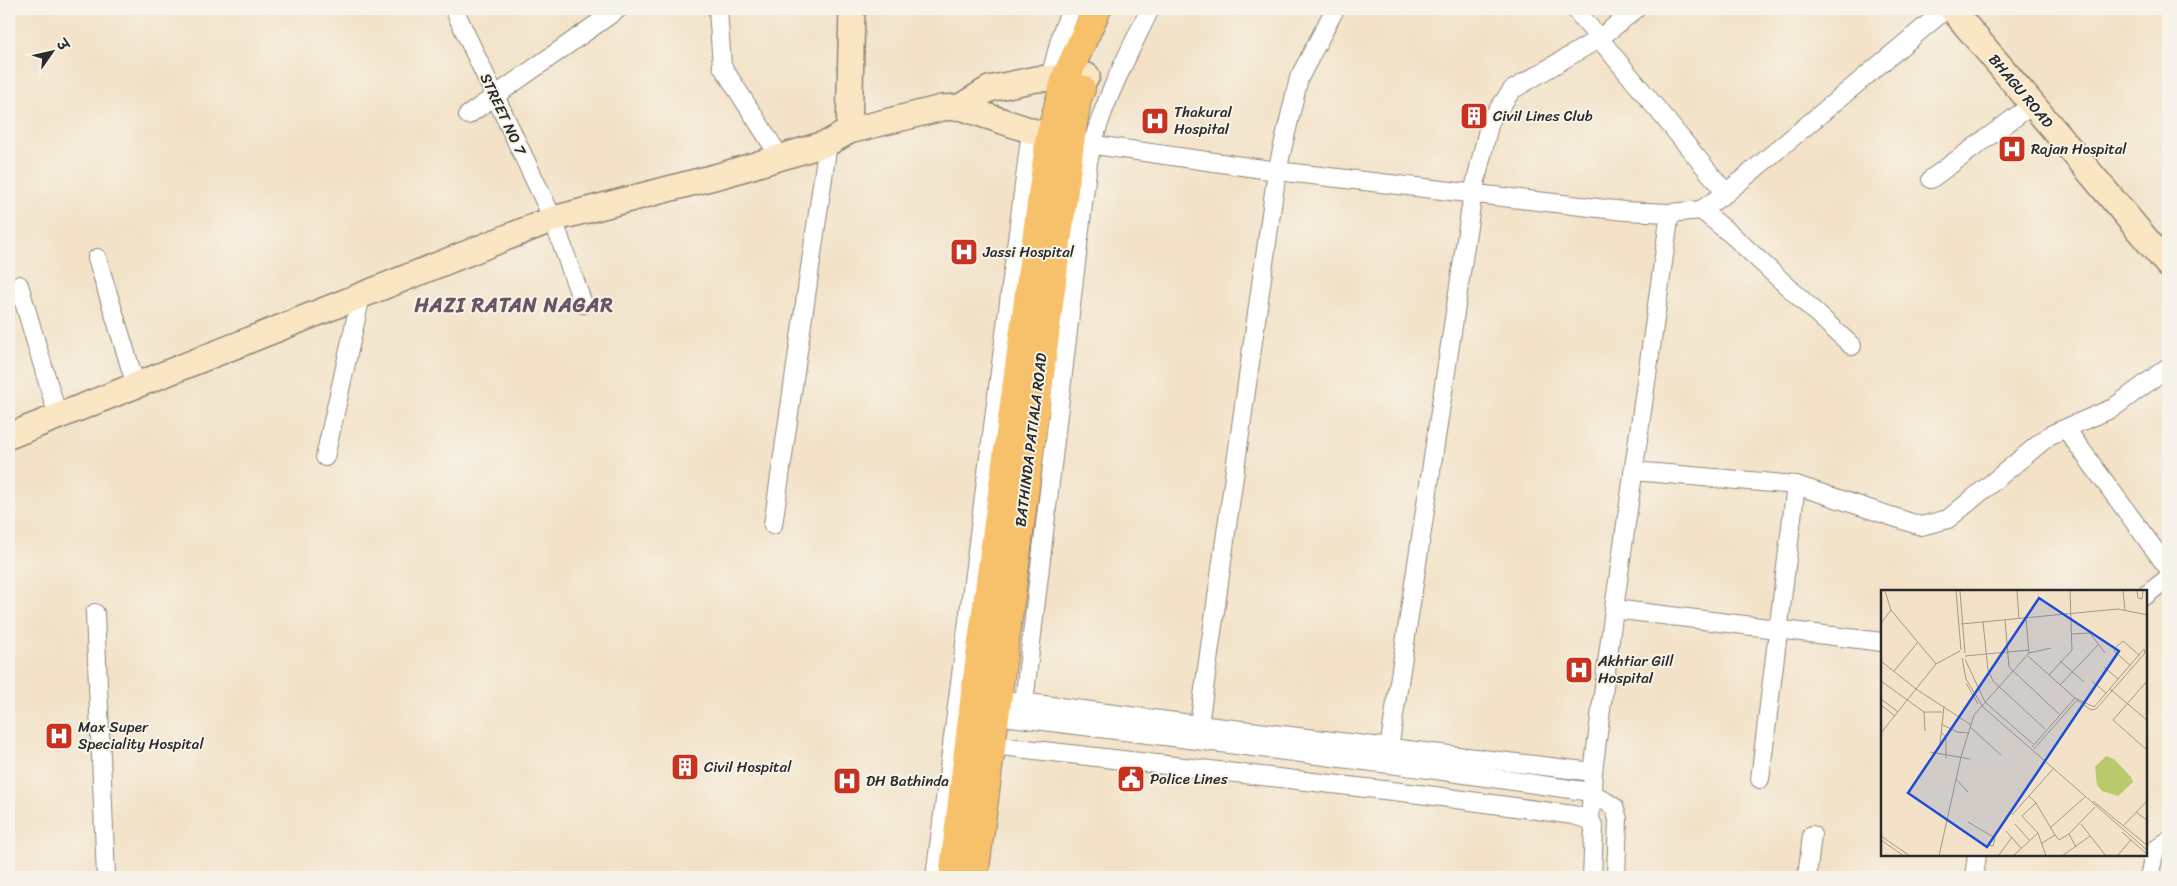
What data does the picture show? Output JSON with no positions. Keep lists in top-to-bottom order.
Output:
{
  "streets": {
    "highway": ["BATHINDA PATIALA ROAD"],
    "street": ["BHAGU ROAD", "STREET NO 7"]
  },
  "districts": ["HAZI RATAN NAGAR"],
  "places": {
    "building": ["Civil Lines Club", "Civil Hospital"],
    "hospital": [
      "Thakural Hospital",
      "Rajan Hospital",
      "Jassi Hospital",
      "Akhtiar Gill Hospital",
      "Max Super Speciality Hospital",
      "DH Bathinda"
    ],
    "public building": ["Police Lines"]
  },
  "north": "top right"
}
